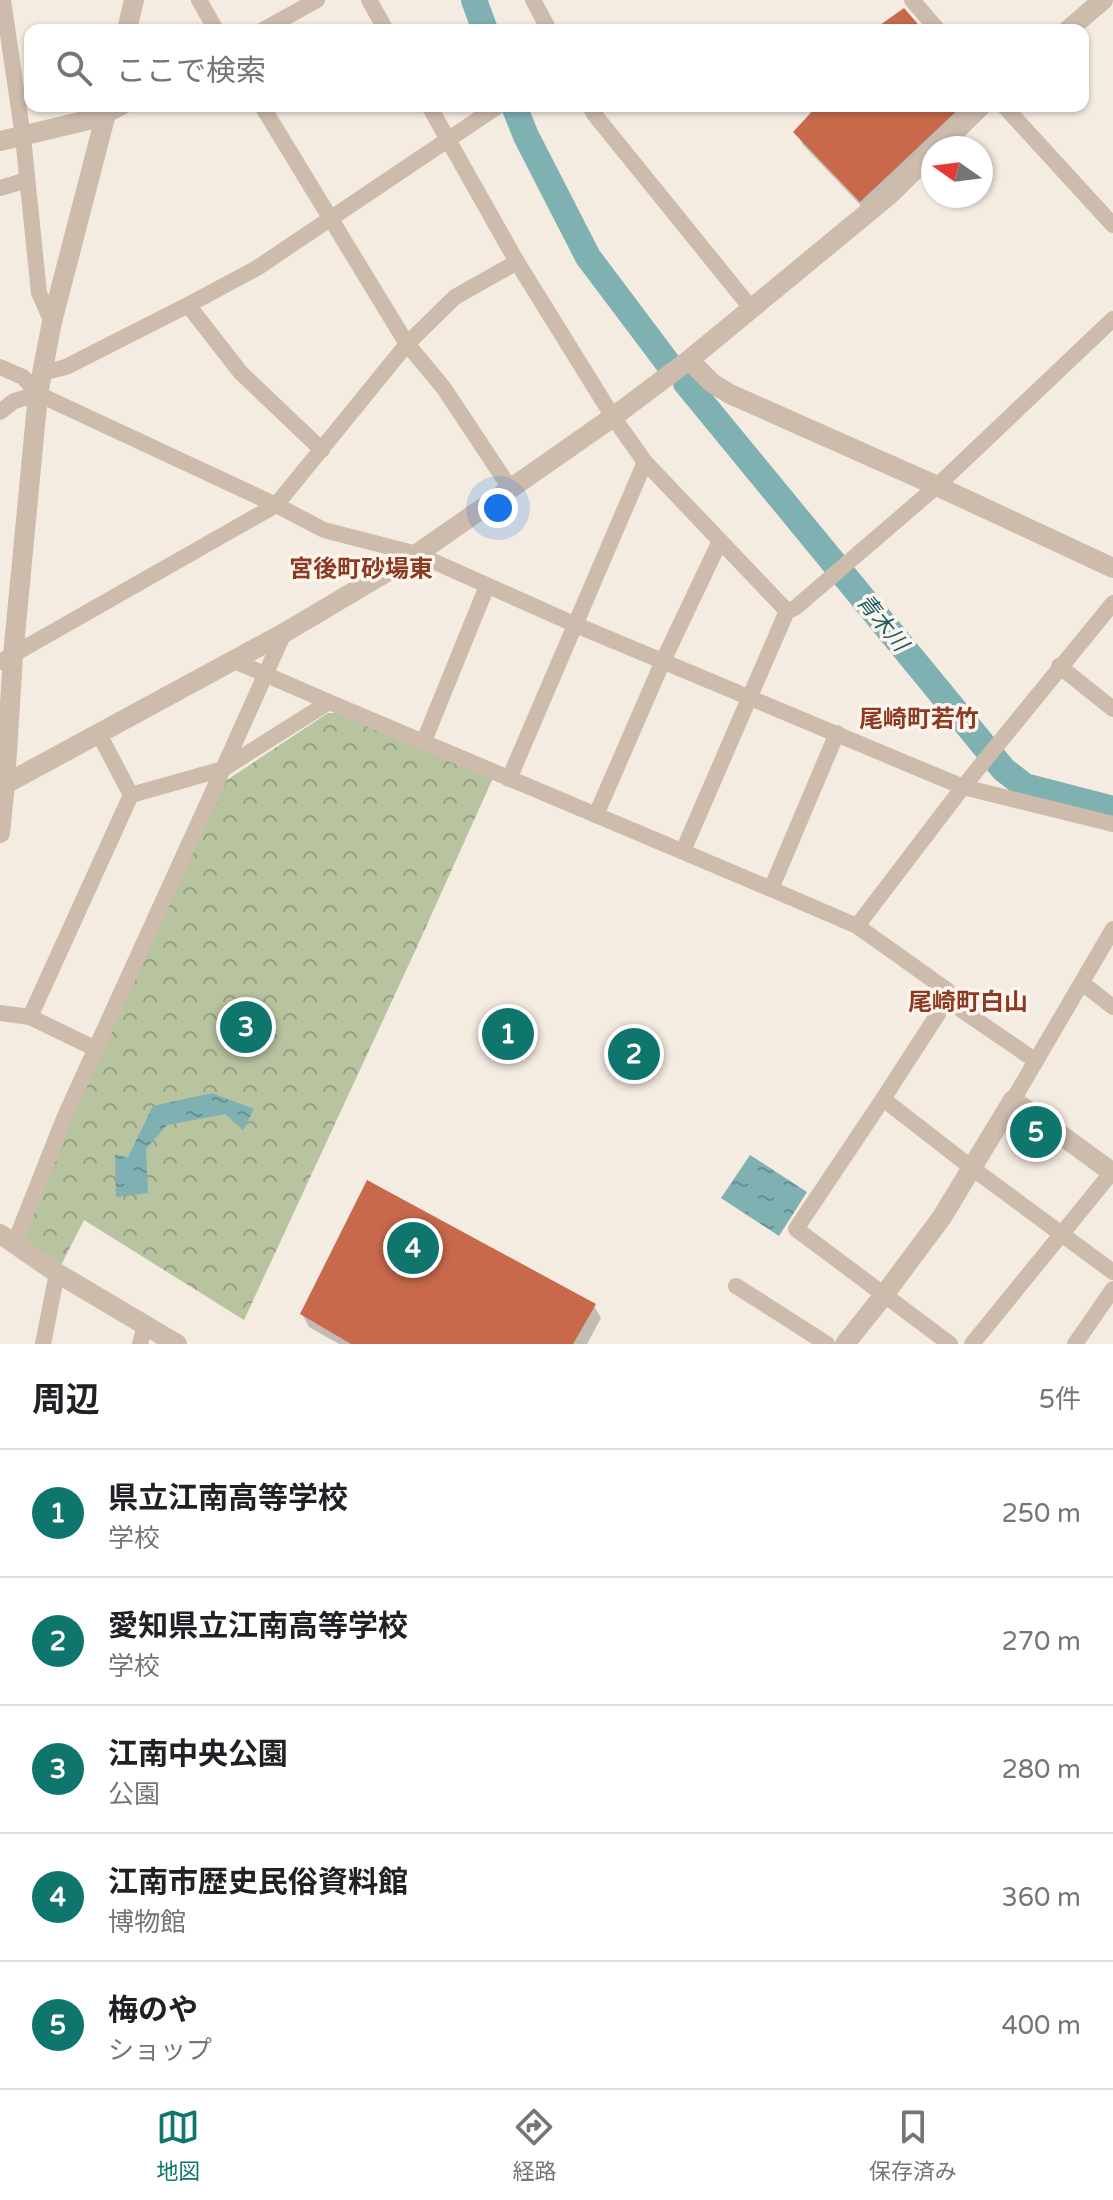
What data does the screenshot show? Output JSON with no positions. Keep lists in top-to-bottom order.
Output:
{
  "districts": ["宮後町砂場東", "尾崎町若竹", "尾崎町白山"],
  "water": ["青木川"],
  "north": "left",
  "page": {
    "search": "ここで検索",
    "pins": [
      "3",
      "1",
      "2",
      "5",
      "4"
    ],
    "heading": ["周辺", "5件"],
    "list": [
      {
        "mark": "1",
        "name": "県立江南高等学校",
        "note": "学校",
        "value": "250 m"
      },
      {
        "mark": "2",
        "name": "愛知県立江南高等学校",
        "note": "学校",
        "value": "270 m"
      },
      {
        "mark": "3",
        "name": "江南中央公園",
        "note": "公園",
        "value": "280 m"
      },
      {
        "mark": "4",
        "name": "江南市歴史民俗資料館",
        "note": "博物館",
        "value": "360 m"
      },
      {
        "mark": "5",
        "name": "梅のや",
        "note": "ショップ",
        "value": "400 m"
      }
    ],
    "nav": ["地図", "経路", "保存済み"]
  }
}
